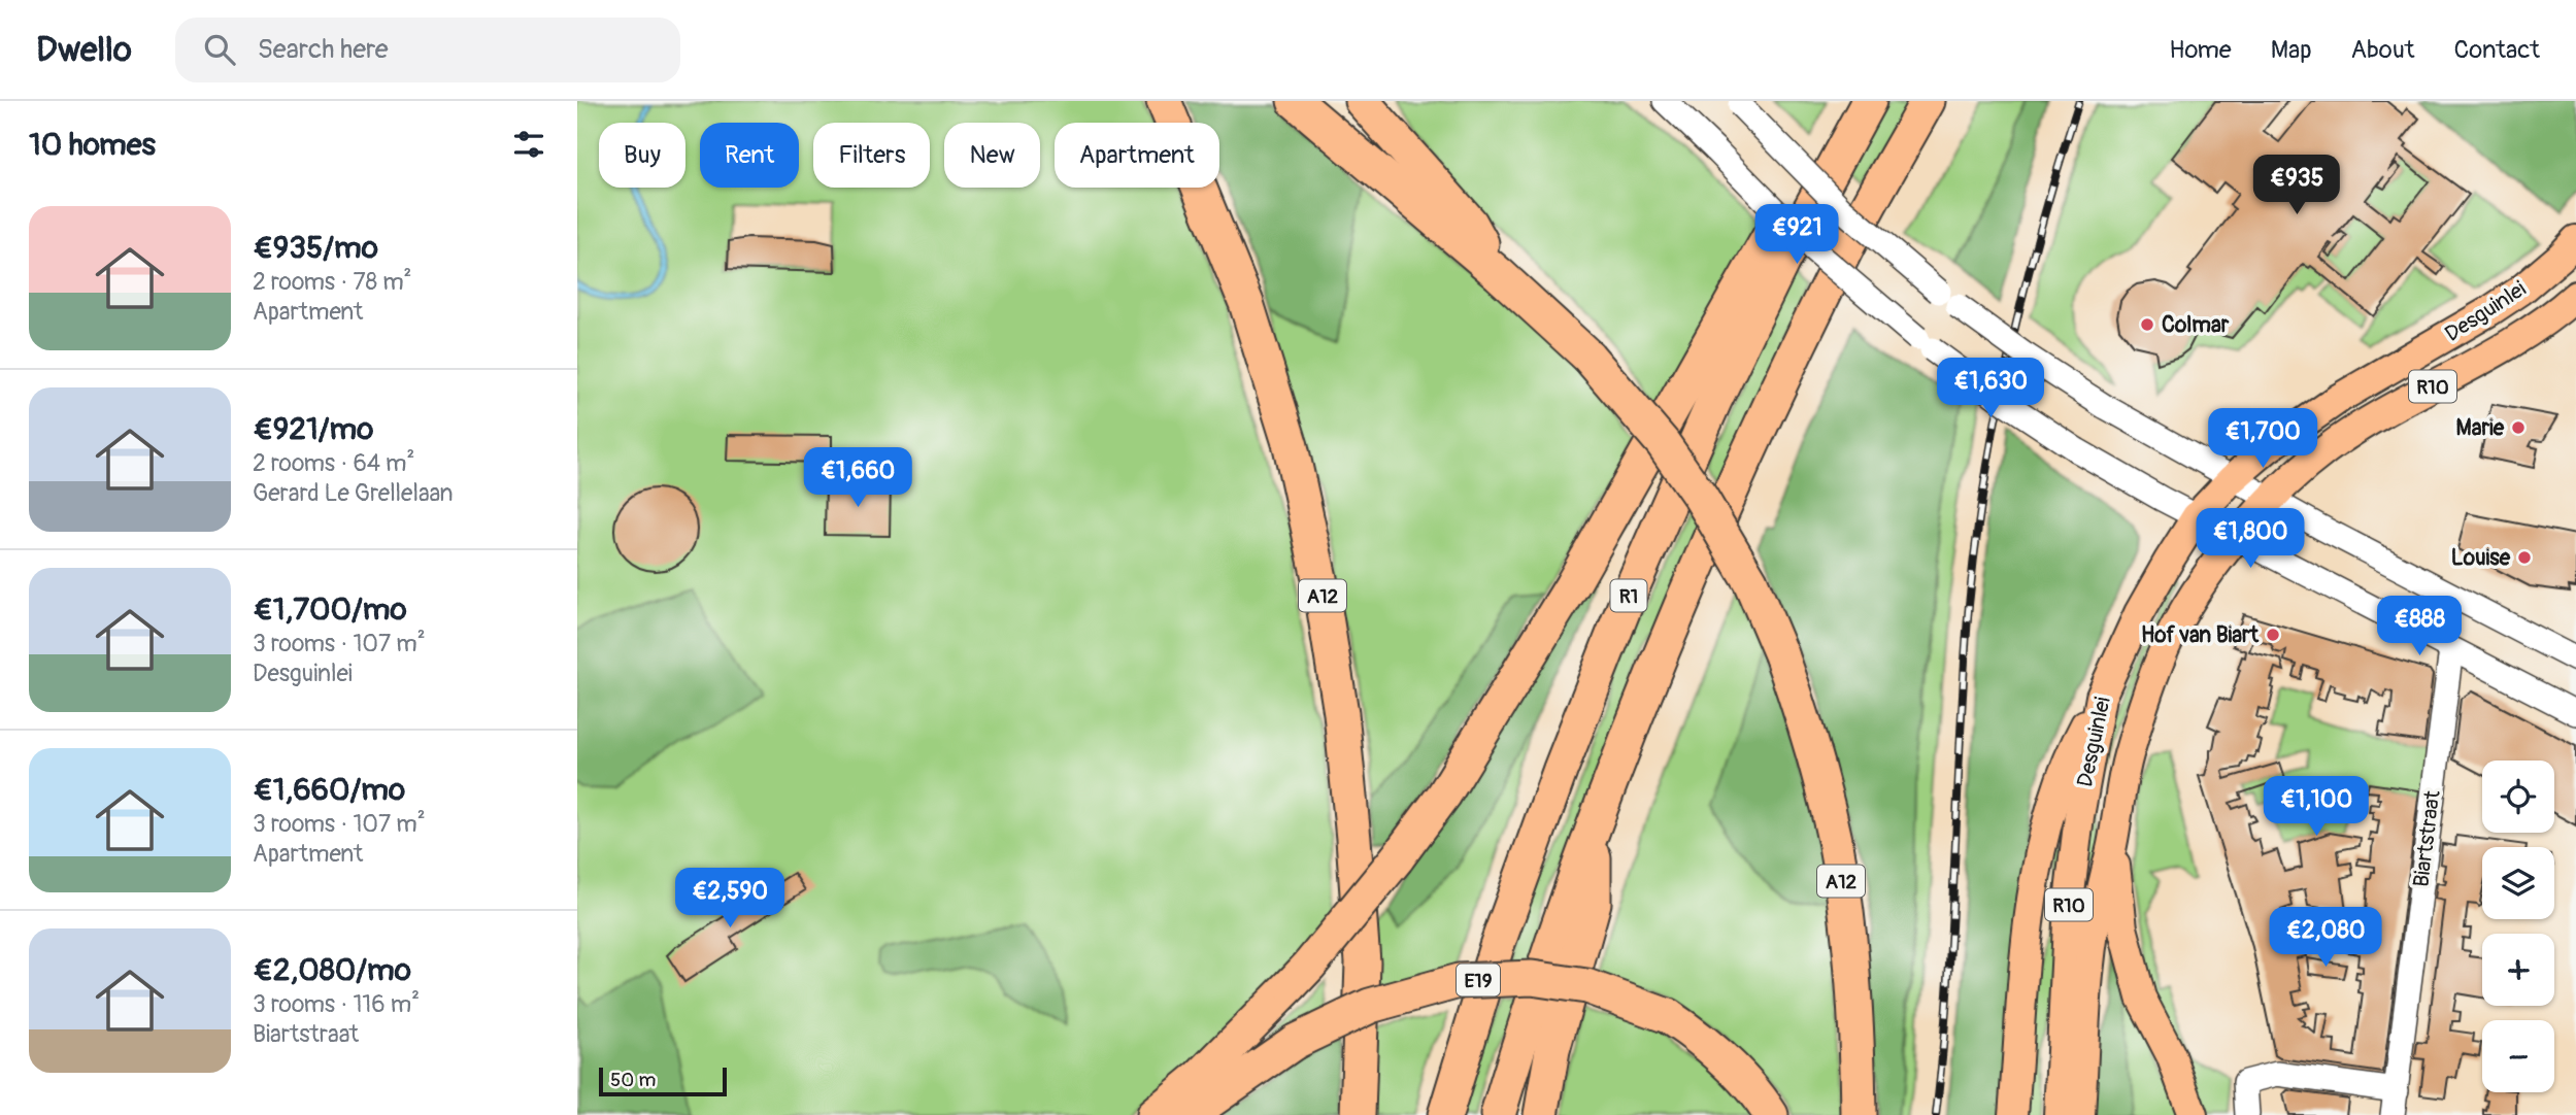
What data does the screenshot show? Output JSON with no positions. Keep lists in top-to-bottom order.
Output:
{
  "streets": {
    "highway": ["A12", "R1", "E19"],
    "main road": ["Desguinlei", "R10"],
    "street": ["Biartstraat"]
  },
  "places": [
    "Colmar",
    "Marie",
    "Louise",
    "Hof van Biart"
  ],
  "scale_bar": "50 m",
  "page": {
    "header": "Dwello",
    "search": "Search here",
    "nav": [
      "Home",
      "Map",
      "About",
      "Contact"
    ],
    "heading": "10 homes",
    "chip": [
      "Buy",
      "Rent",
      "Filters",
      "New",
      "Apartment"
    ],
    "price": [
      "€935",
      "€921",
      "€1,630",
      "€1,700",
      "€1,660",
      "€1,800",
      "€888",
      "€1,100",
      "€2,590",
      "€2,080"
    ],
    "list": [
      {
        "name": "€935/mo",
        "note": "2 rooms · 78 m² · Apartment"
      },
      {
        "name": "€921/mo",
        "note": "2 rooms · 64 m² · Gerard Le Grellelaan"
      },
      {
        "name": "€1,700/mo",
        "note": "3 rooms · 107 m² · Desguinlei"
      },
      {
        "name": "€1,660/mo",
        "note": "3 rooms · 107 m² · Apartment"
      },
      {
        "name": "€2,080/mo",
        "note": "3 rooms · 116 m² · Biartstraat"
      }
    ],
    "map_buttons": ["+", "−"],
    "scale": "50 m"
  }
}
